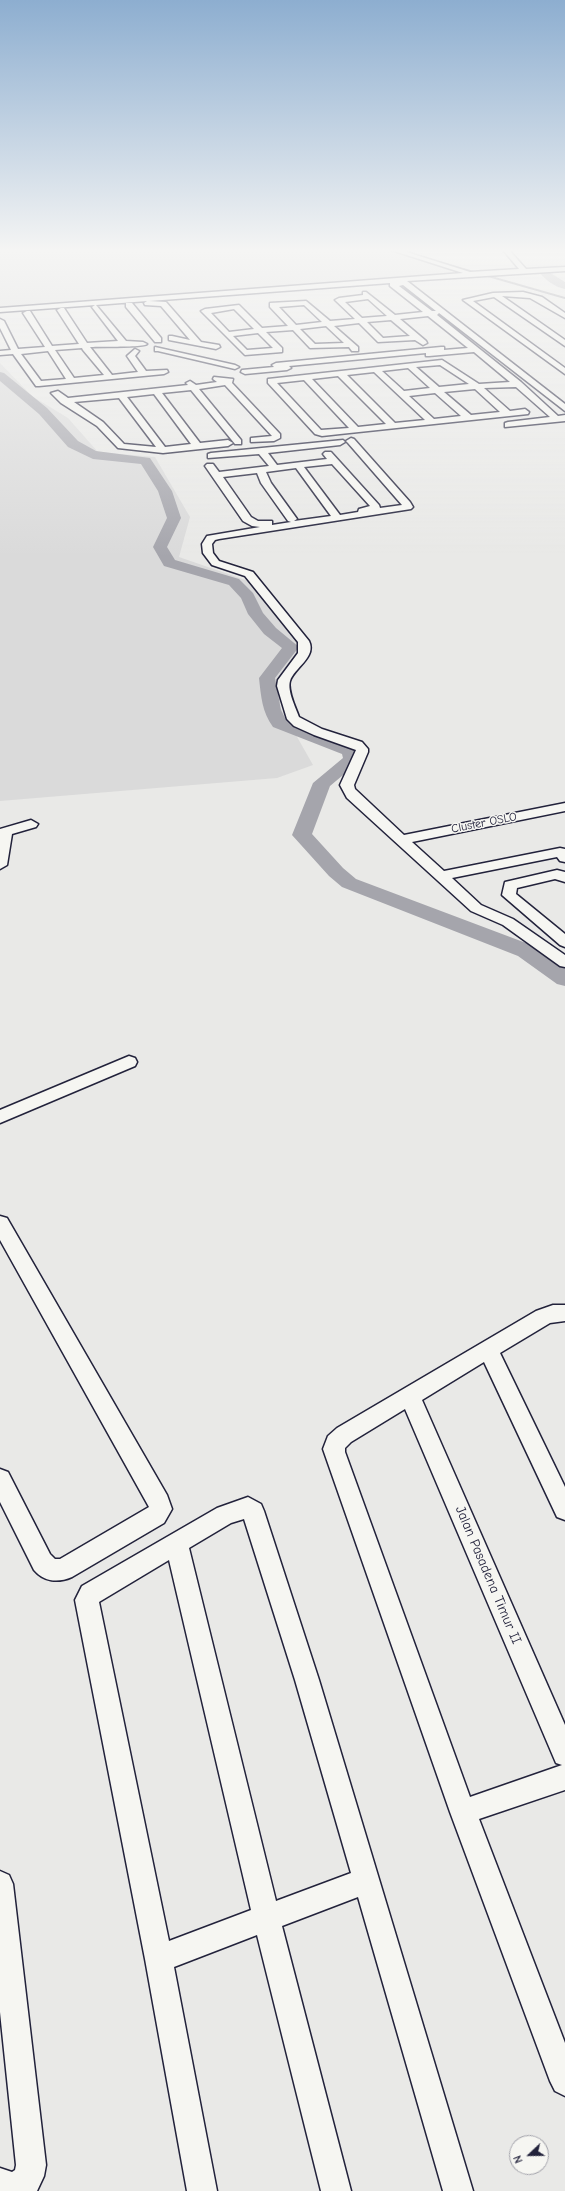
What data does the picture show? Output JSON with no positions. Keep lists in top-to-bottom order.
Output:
{
  "streets": {
    "street": ["Cluster OSLO", "Jalan Pasadena Timur II"]
  },
  "north": "left"
}
